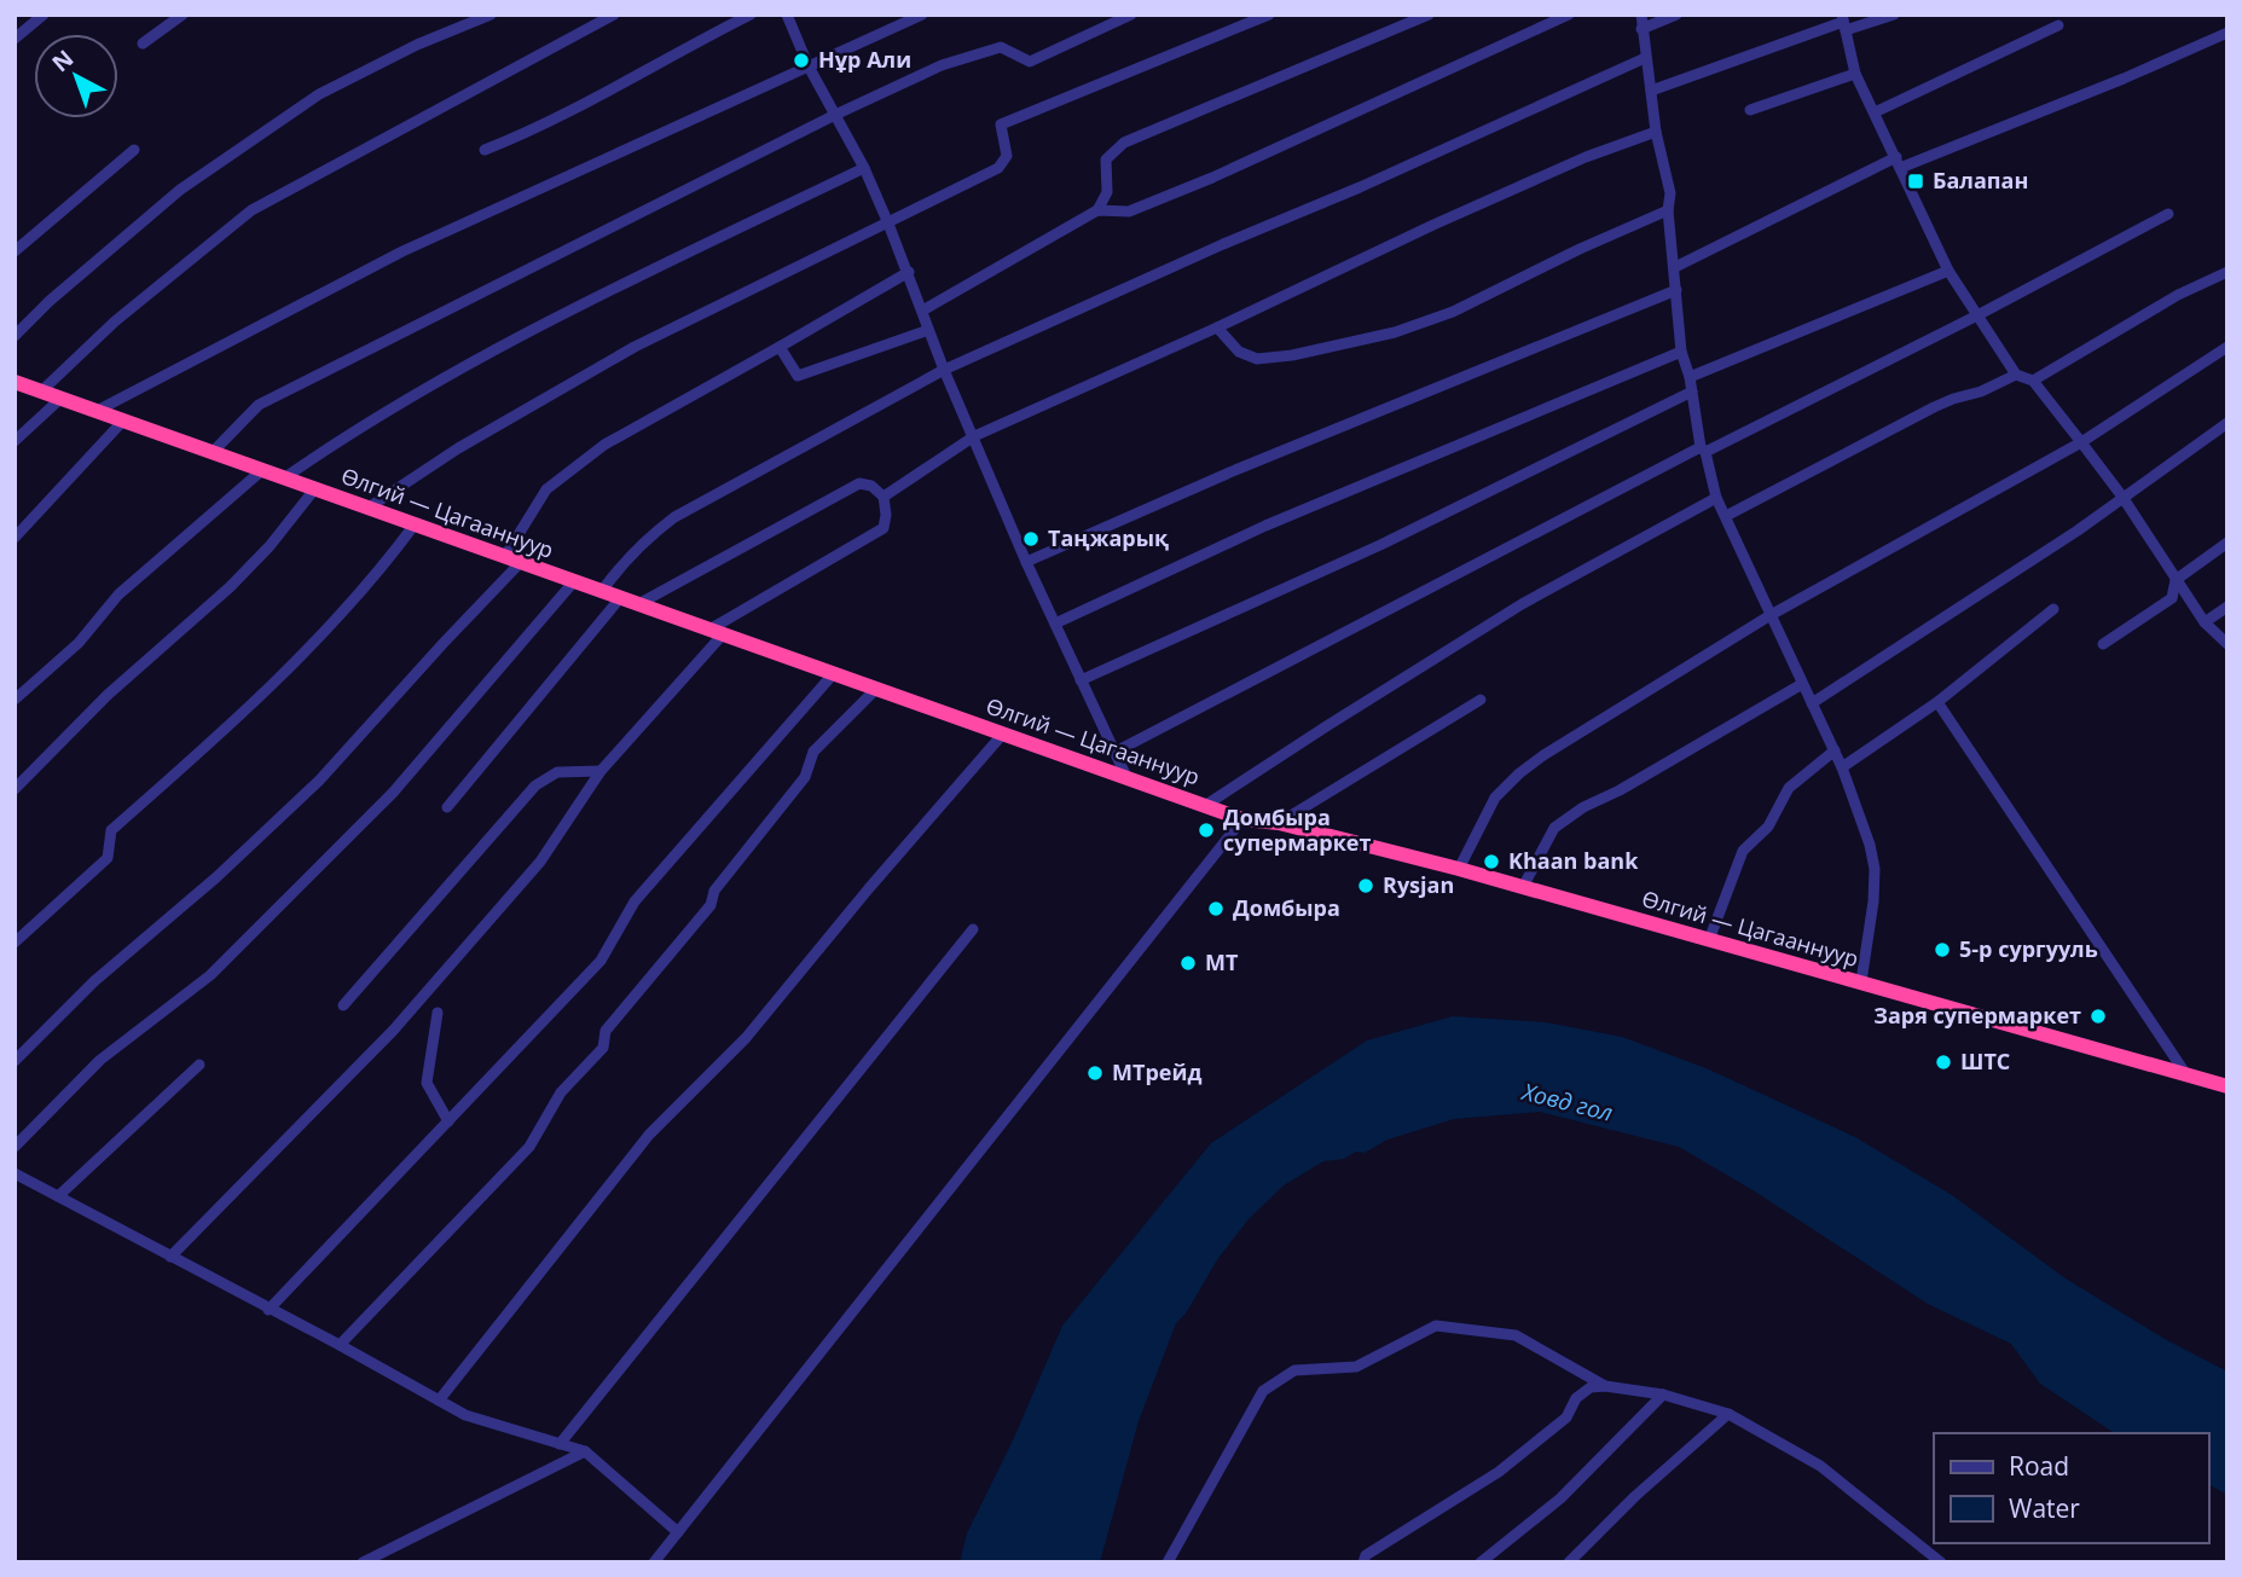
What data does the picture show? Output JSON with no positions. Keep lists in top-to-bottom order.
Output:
{
  "streets": {
    "highway": ["Өлгий — Цагааннуур"]
  },
  "water": ["Ховд гол"],
  "places": {
    "other": [
      "Нұр Али",
      "Таңжарық",
      "Домбыра супермаркет",
      "Khaan bank",
      "Rysjan",
      "Домбыра",
      "5-р сургууль",
      "МТ",
      "Заря супермаркет",
      "ШТС",
      "MTрейд"
    ],
    "transit": ["Балапан"]
  },
  "legend": ["Road", "Water"],
  "north": "top left"
}
